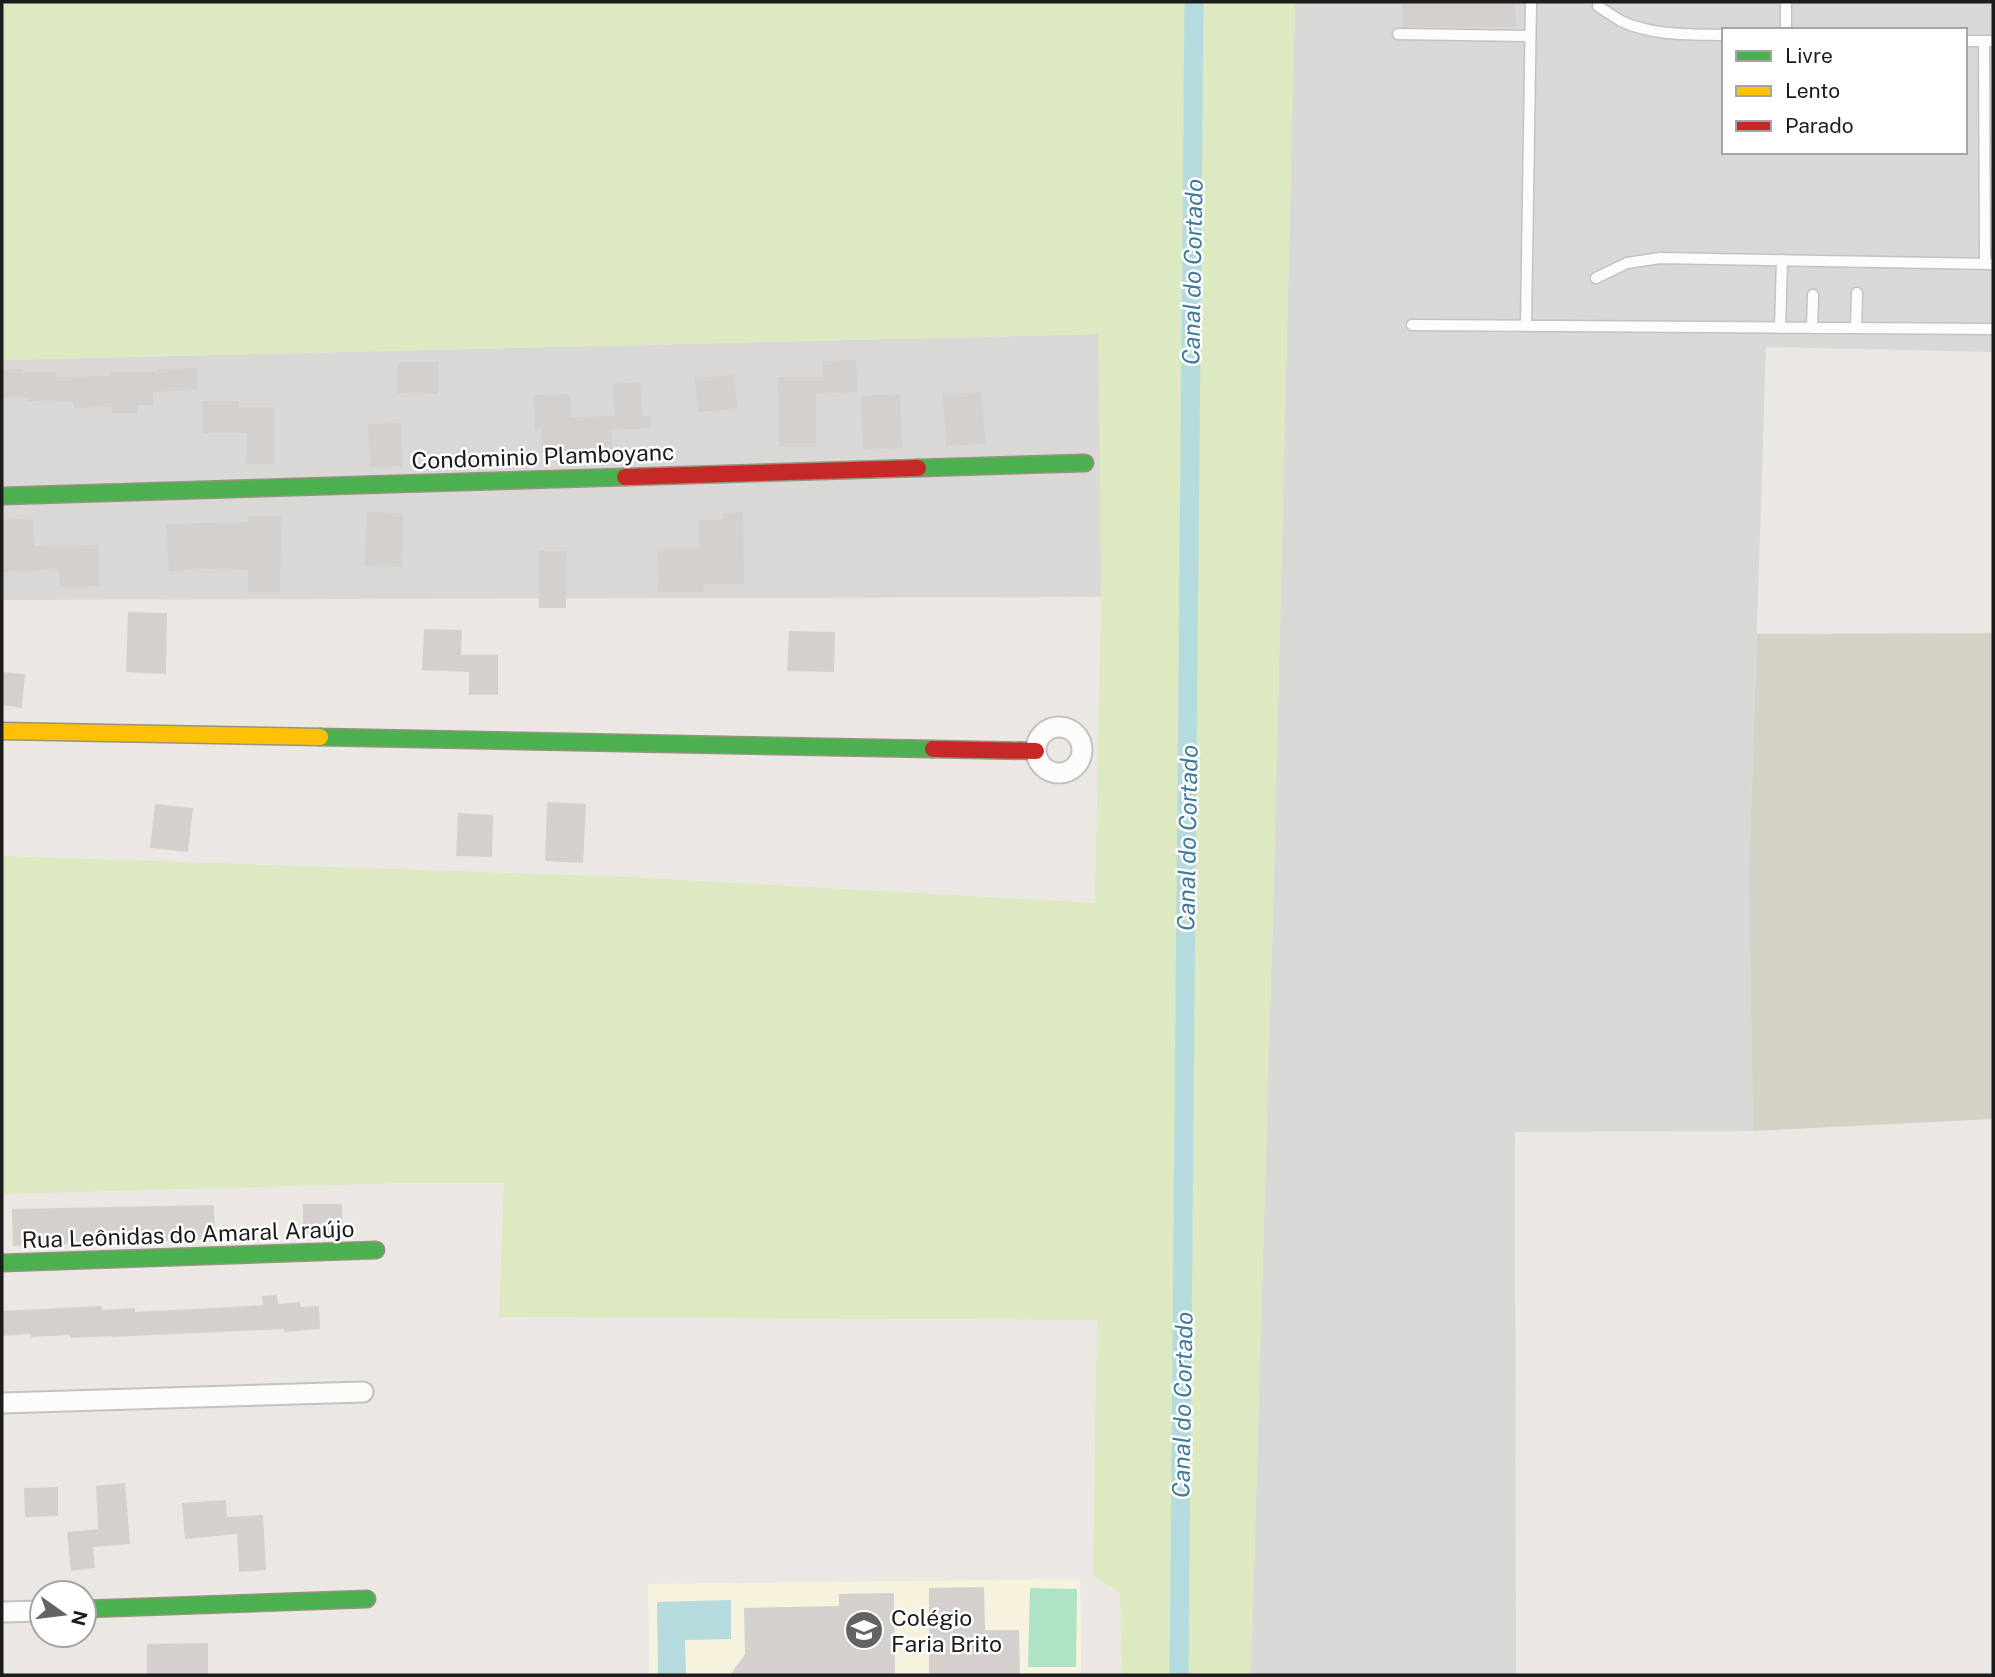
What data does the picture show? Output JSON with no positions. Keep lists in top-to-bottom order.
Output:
{
  "streets": {
    "street": ["Condominio Plamboyanc", "Rua Leônidas do Amaral Araújo"]
  },
  "water": ["Canal do Cortado"],
  "places": {
    "school or university": ["Colégio Faria Brito"]
  },
  "legend": ["Livre", "Lento", "Parado"],
  "north": "right"
}
